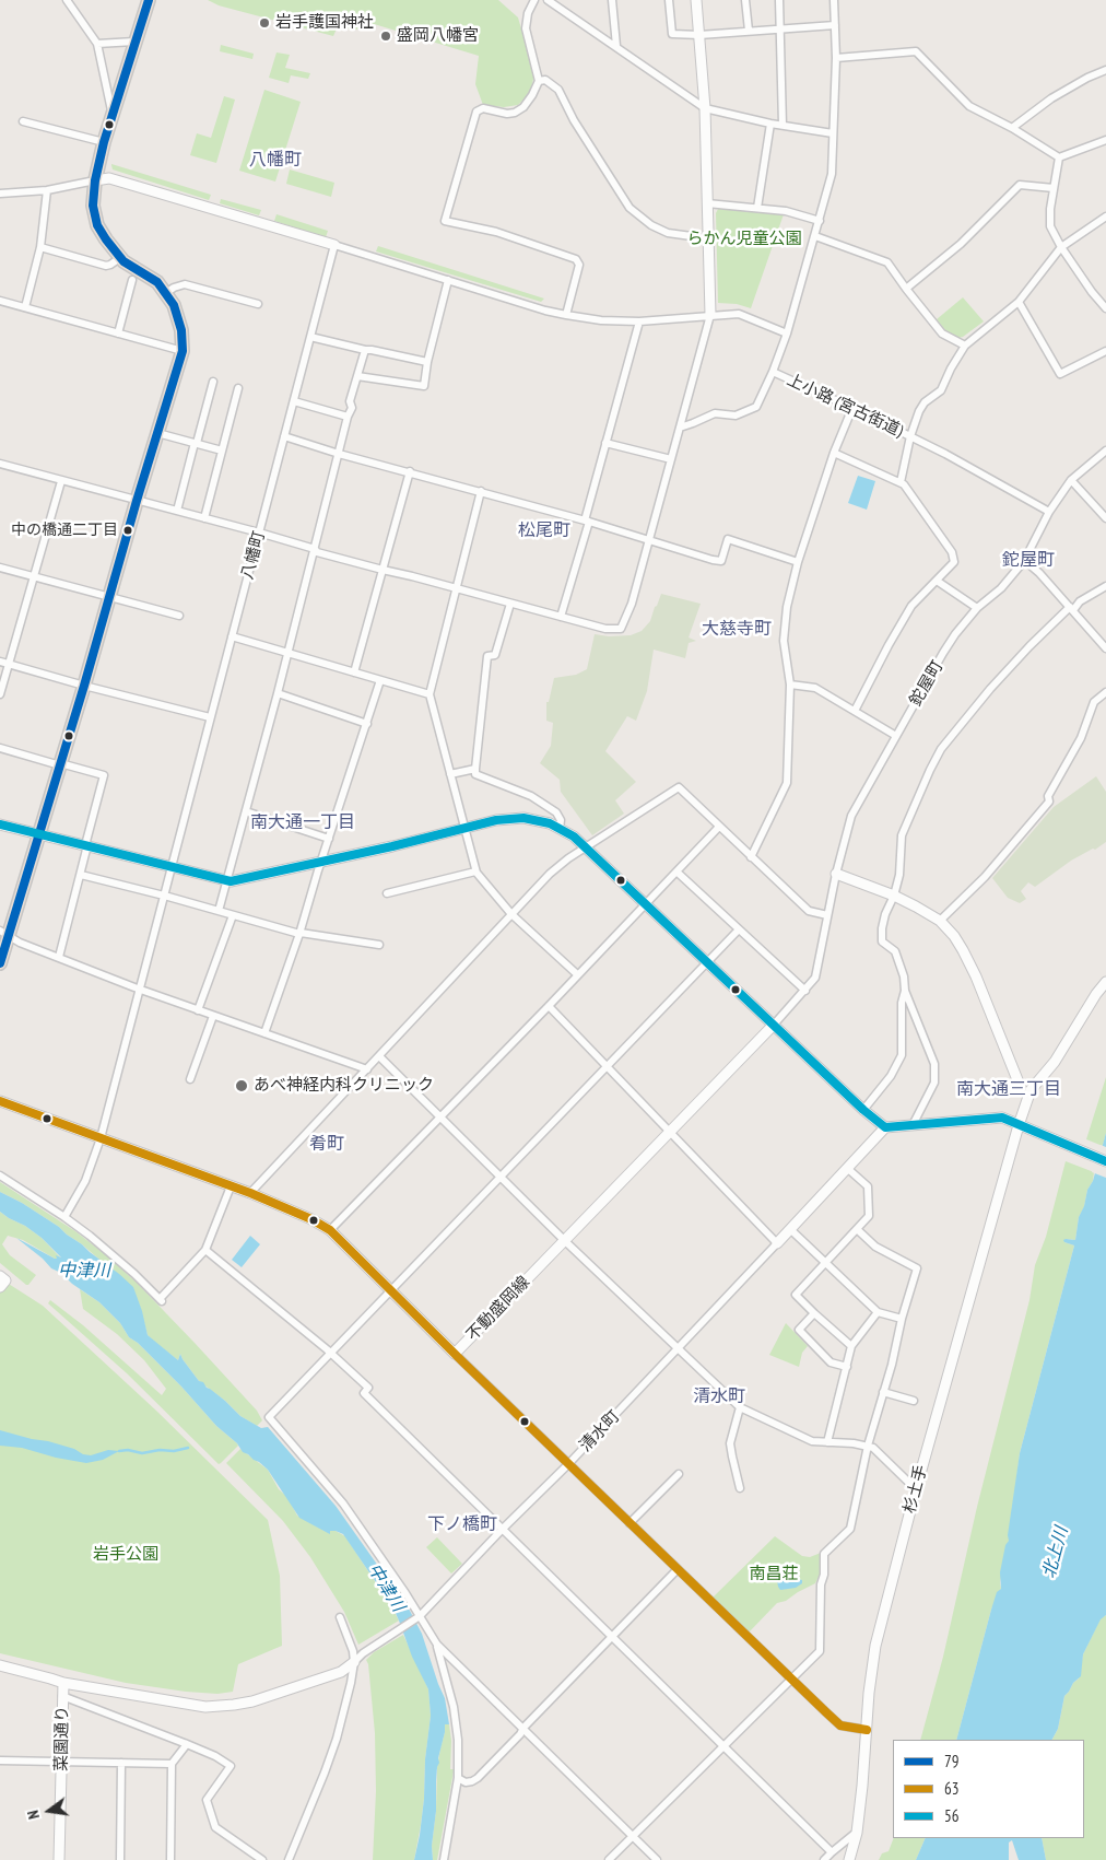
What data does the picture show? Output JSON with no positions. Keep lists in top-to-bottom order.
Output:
{
  "streets": {
    "street": [
      "上小路 (宮古街道)",
      "八幡町",
      "鉈屋町",
      "不動盛岡線",
      "清水町",
      "杉土手",
      "菜園通り"
    ]
  },
  "crossings": [
    ["上小路 (宮古街道)", "鉈屋町"],
    ["八幡町", "不動盛岡線"],
    ["鉈屋町", "不動盛岡線"]
  ],
  "districts": [
    "八幡町",
    "松尾町",
    "鉈屋町",
    "大慈寺町",
    "南大通一丁目",
    "南大通三丁目",
    "肴町",
    "清水町",
    "下ノ橋町"
  ],
  "water": ["中津川", "北上川"],
  "parks": ["らかん児童公園", "岩手公園", "南昌荘"],
  "places": [
    "岩手護国神社",
    "盛岡八幡宮",
    "中の橋通二丁目",
    "あべ神経内科クリニック"
  ],
  "lines": ["transit line 79", "transit line 56", "transit line 63"],
  "legend": ["79", "63", "56"],
  "north": "left"
}
